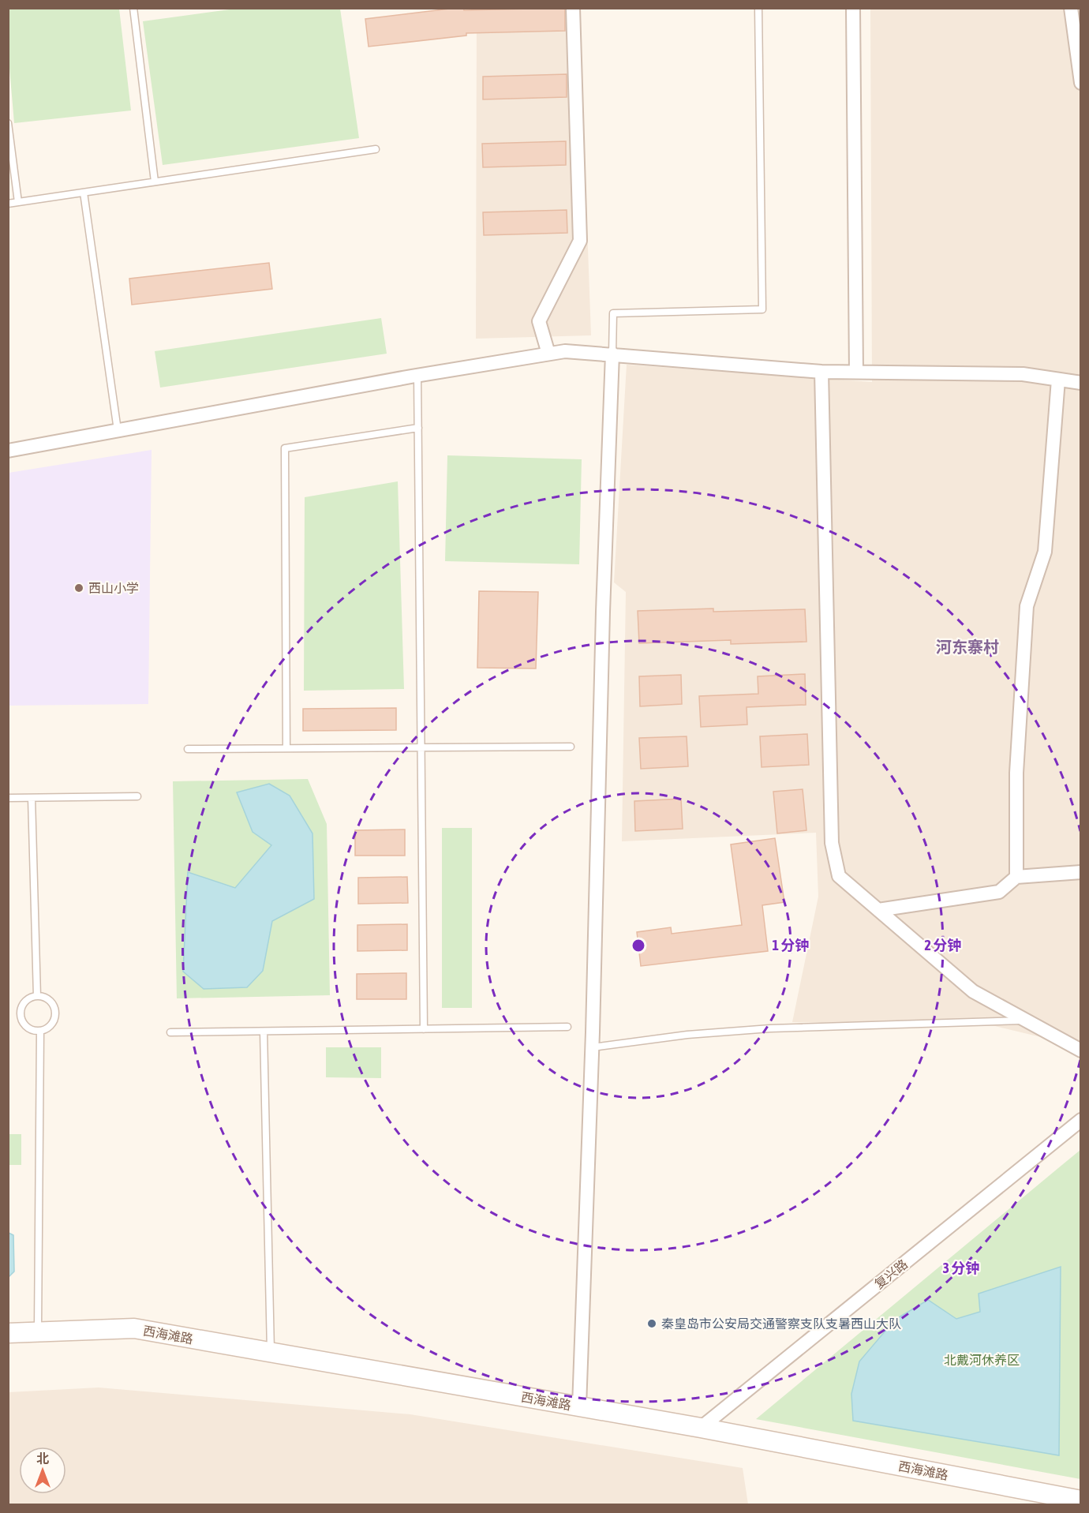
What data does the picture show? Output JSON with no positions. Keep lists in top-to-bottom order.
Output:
{
  "streets": {
    "main road": ["西海滩路"],
    "street": ["复兴路"]
  },
  "crossings": [
    ["复兴路", "西海滩路"]
  ],
  "districts": ["河东寨村"],
  "parks": ["北戴河休养区"],
  "places": ["西山小学", "秦皇岛市公安局交通警察支队支暑西山大队"],
  "north": "top",
  "rings": ["1 分钟", "2 分钟", "3 分钟"]
}
